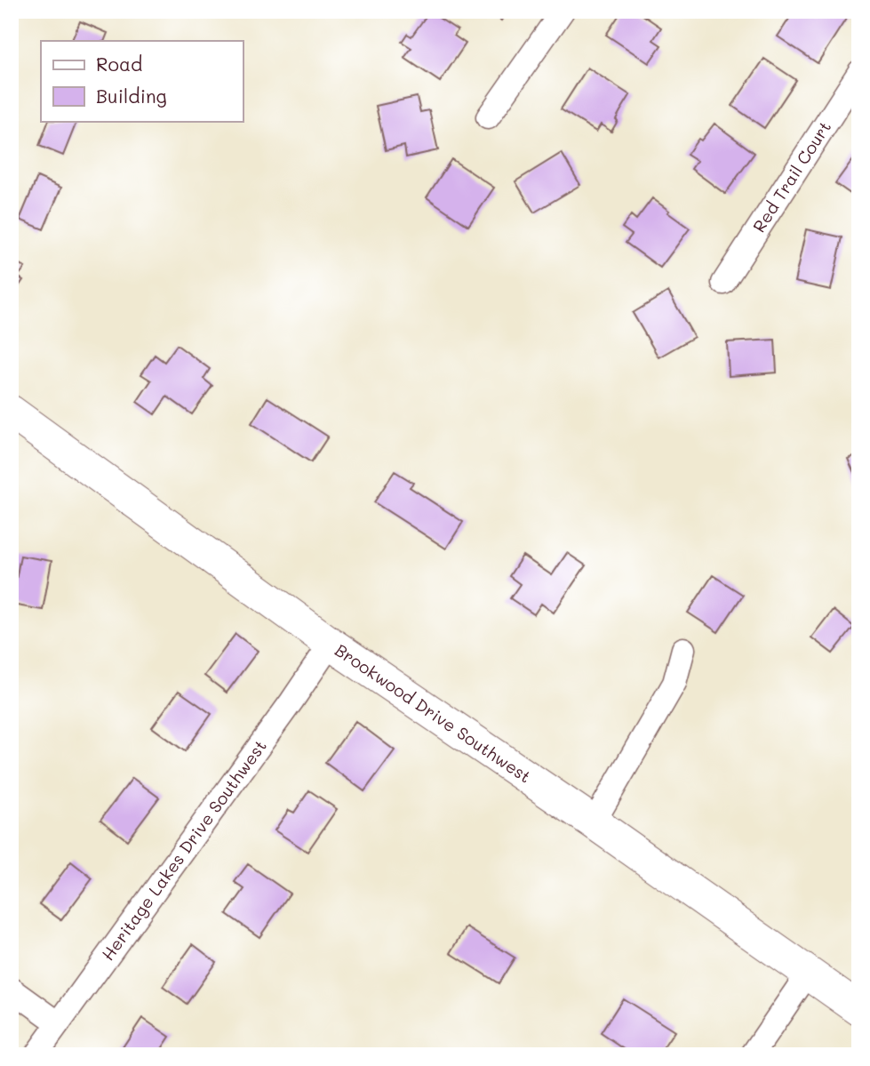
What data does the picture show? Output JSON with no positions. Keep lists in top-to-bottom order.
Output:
{
  "streets": {
    "street": ["Red Trail Court", "Brookwood Drive Southwest", "Heritage Lakes Drive Southwest"]
  },
  "crossings": [
    ["Brookwood Drive Southwest", "Heritage Lakes Drive Southwest"]
  ],
  "legend": ["Road", "Building"]
}
